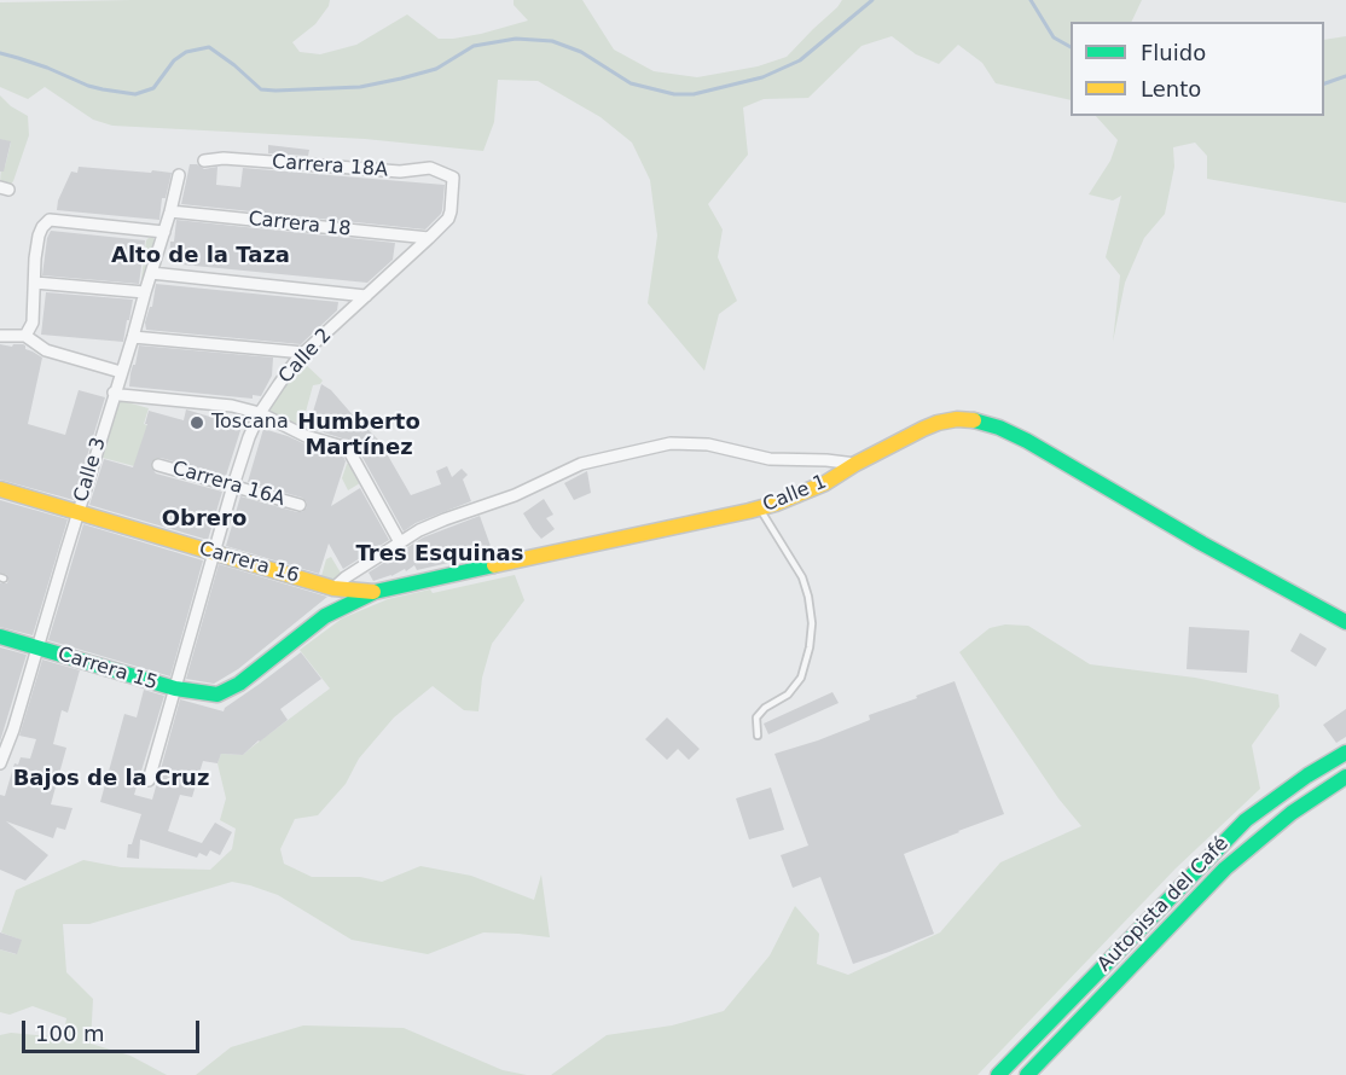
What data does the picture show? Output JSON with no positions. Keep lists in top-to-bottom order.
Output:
{
  "streets": {
    "main road": [
      "Calle 1",
      "Carrera 16",
      "Carrera 15",
      "Autopista del Café"
    ],
    "street": [
      "Carrera 18A",
      "Carrera 18",
      "Calle 2",
      "Calle 3",
      "Carrera 16A"
    ]
  },
  "crossings": [
    ["Carrera 18A", "Calle 2"],
    ["Carrera 18", "Calle 2"],
    ["Carrera 18", "Calle 3"],
    ["Calle 2", "Carrera 16A"],
    ["Calle 2", "Carrera 16"],
    ["Calle 2", "Carrera 15"],
    ["Calle 3", "Carrera 16"],
    ["Calle 3", "Carrera 15"],
    ["Calle 1", "Carrera 16"],
    ["Calle 1", "Carrera 15"]
  ],
  "districts": [
    "Alto de la Taza",
    "Humberto Martínez",
    "Obrero",
    "Tres Esquinas",
    "Bajos de la Cruz"
  ],
  "places": ["Toscana"],
  "legend": ["Fluido", "Lento"],
  "scale_bar": "100 m"
}
